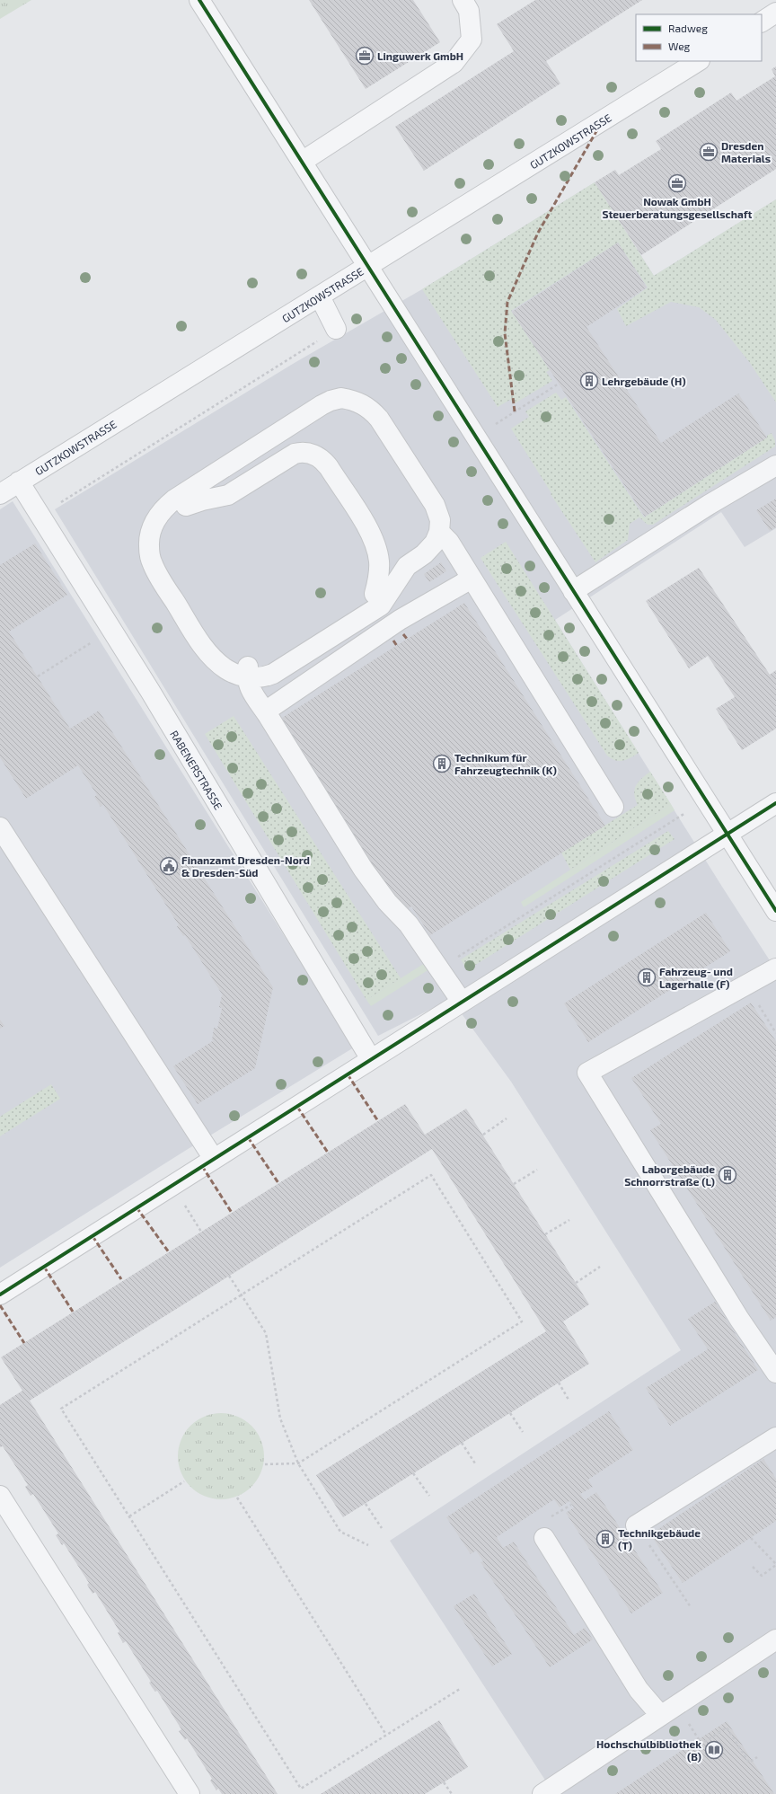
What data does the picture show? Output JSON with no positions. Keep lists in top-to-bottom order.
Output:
{
  "streets": {
    "street": ["GUTZKOWSTRASSE", "RABENERSTRASSE"]
  },
  "crossings": [
    ["GUTZKOWSTRASSE", "RABENERSTRASSE"]
  ],
  "places": {
    "office": ["Linguwerk GmbH", "Dresden Materials", "Nowak GmbH Steuerberatungsgesellschaft"],
    "building": [
      "Lehrgebäude (H)",
      "Technikum für Fahrzeugtechnik (K)",
      "Fahrzeug- und Lagerhalle (F)",
      "Laborgebäude Schnorrstraße (L)",
      "Technikgebäude (T)"
    ],
    "public building": ["Finanzamt Dresden-Nord & Dresden-Süd"],
    "library": ["Hochschulbibliothek (B)"]
  },
  "legend": ["Radweg", "Weg"]
}
